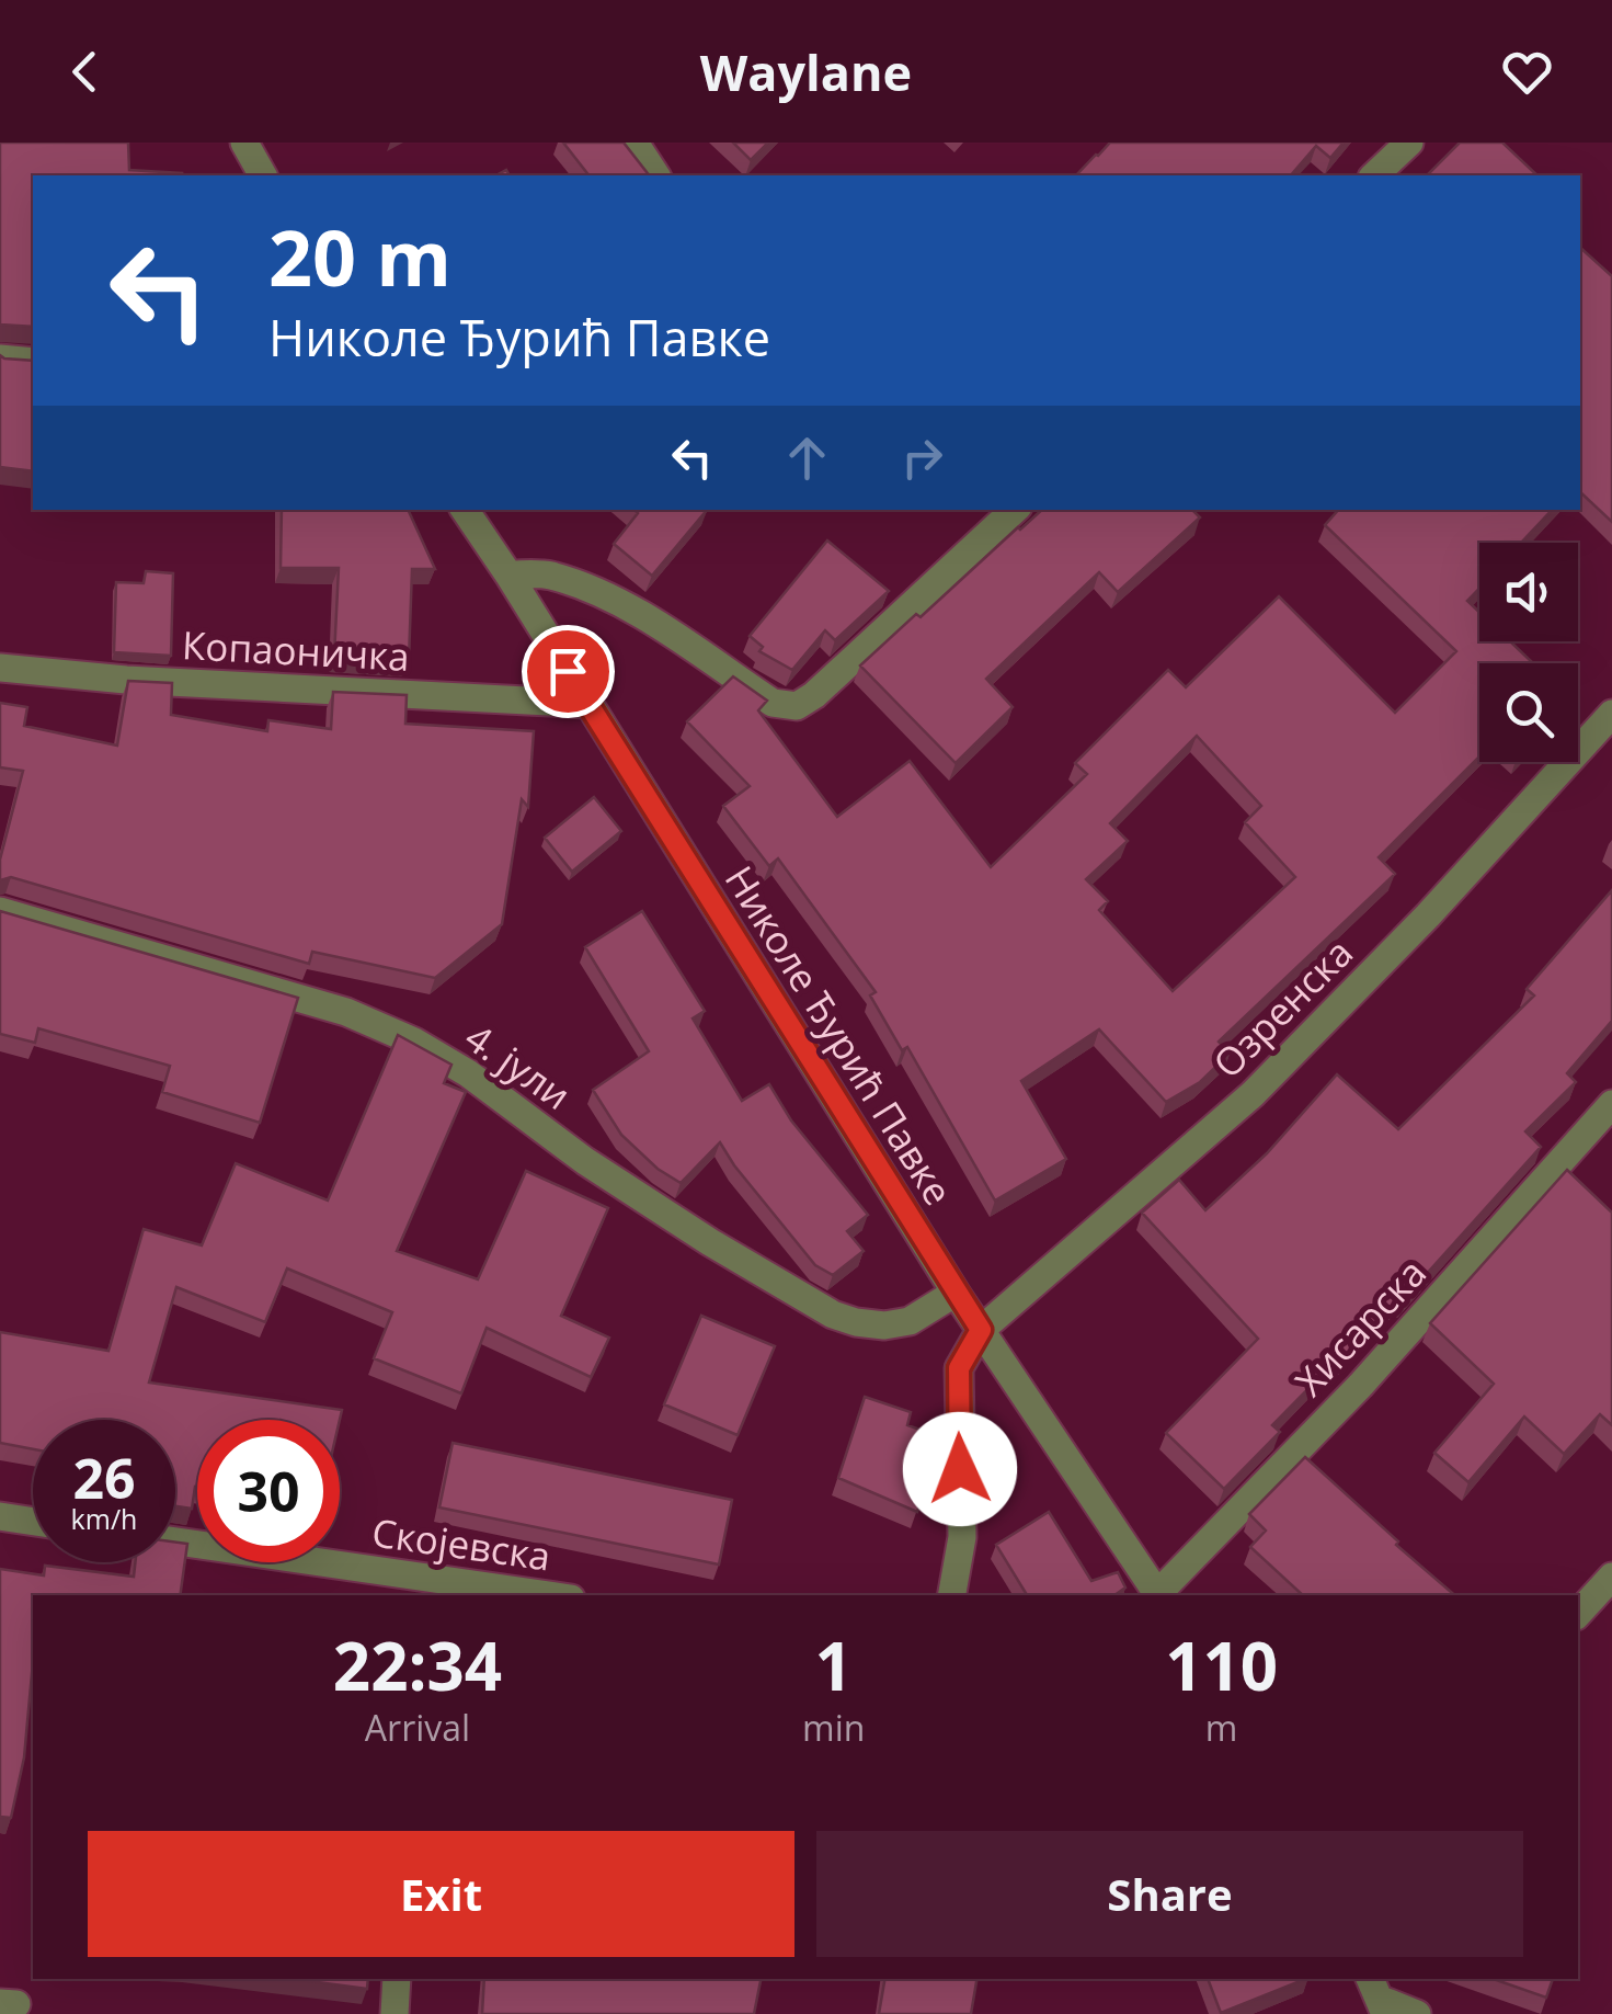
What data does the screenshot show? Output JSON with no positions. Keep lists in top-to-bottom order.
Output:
{
  "streets": {
    "street": [
      "Копаоничка",
      "Озренска",
      "Николе Ђурић Павке",
      "4. јули",
      "Хисарска",
      "Скојевска"
    ]
  },
  "crossings": [
    ["Копаоничка", "Николе Ђурић Павке"],
    ["Озренска", "Николе Ђурић Павке"],
    ["Николе Ђурић Павке", "4. јули"]
  ],
  "page": {
    "header": "Waylane",
    "turn": ["20 m", "Николе Ђурић Павке"],
    "speed": "26 km/h",
    "limit": "30",
    "eta": [
      "22:34",
      "Arrival",
      "1",
      "min",
      "110",
      "m"
    ],
    "buttons": ["Exit", "Share"]
  }
}
